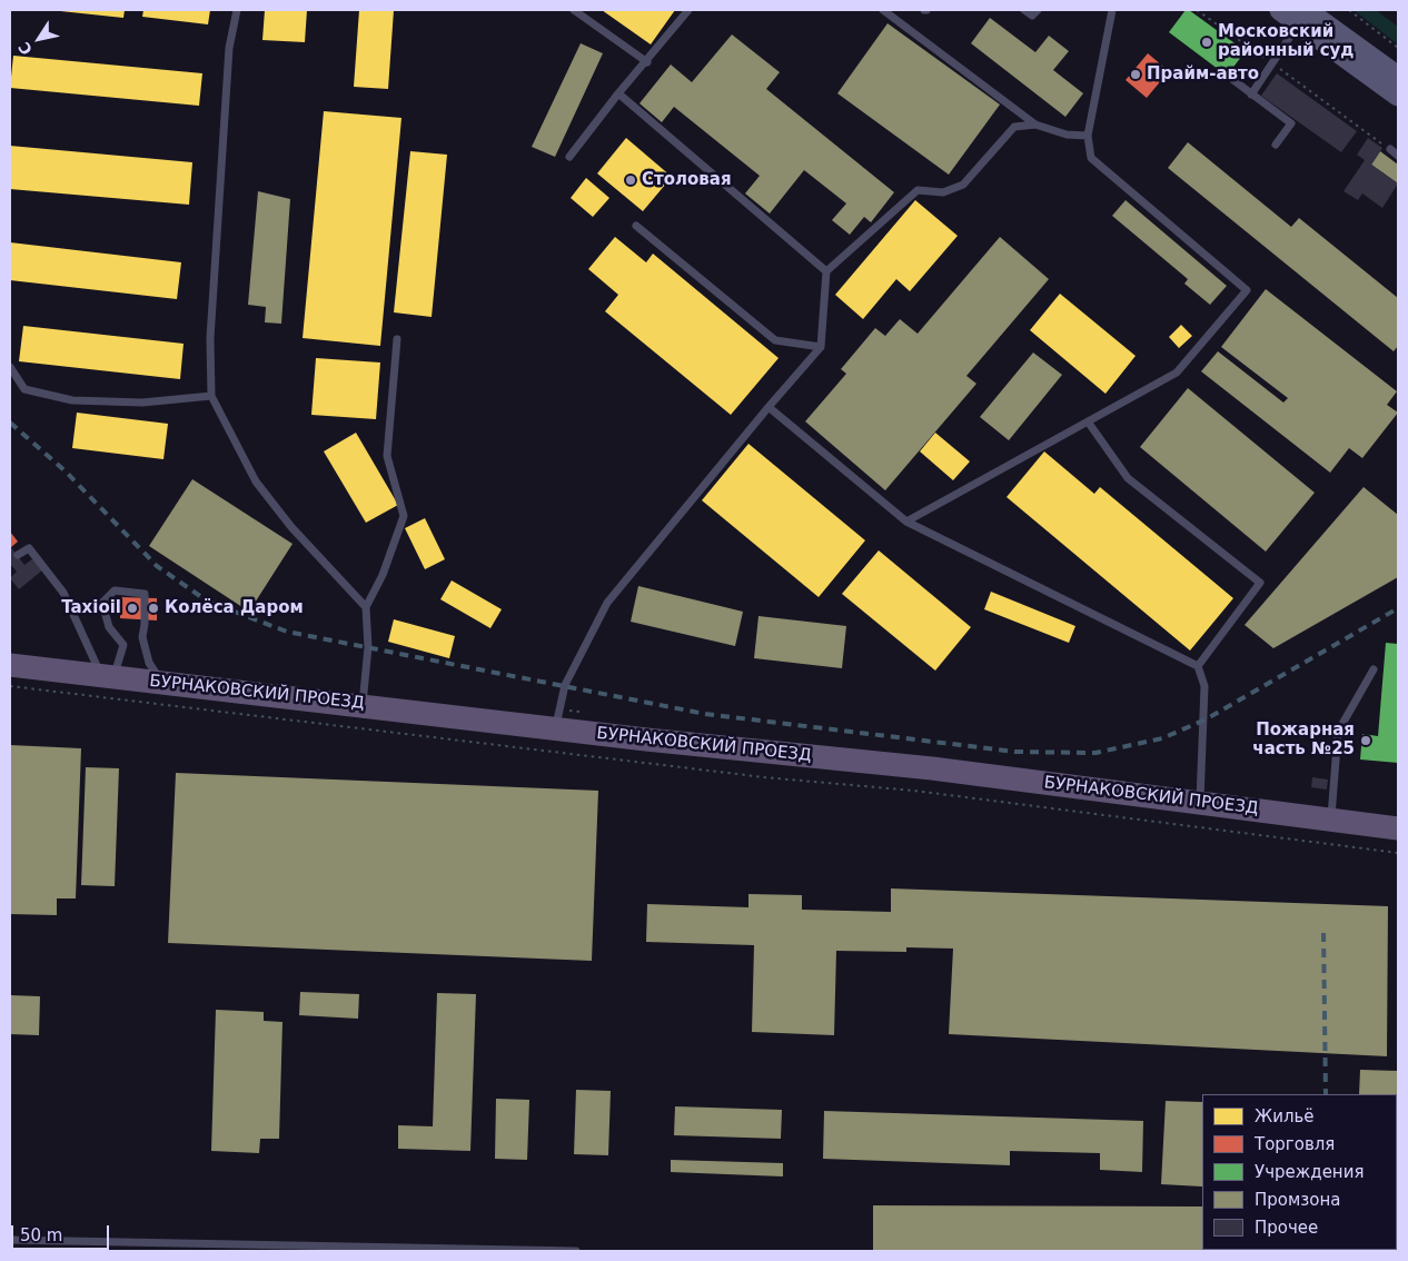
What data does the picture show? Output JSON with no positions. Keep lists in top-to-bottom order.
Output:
{
  "streets": {
    "main road": ["БУРНАКОВСКИЙ ПРОЕЗД"]
  },
  "places": [
    "Московский районный суд",
    "Прайм-авто",
    "Столовая",
    "Taxioil",
    "Колёса Даром",
    "Пожарная часть №25"
  ],
  "legend": [
    "Жильё",
    "Торговля",
    "Учреждения",
    "Промзона",
    "Прочее"
  ],
  "scale_bar": "50 m",
  "north": "bottom left"
}
